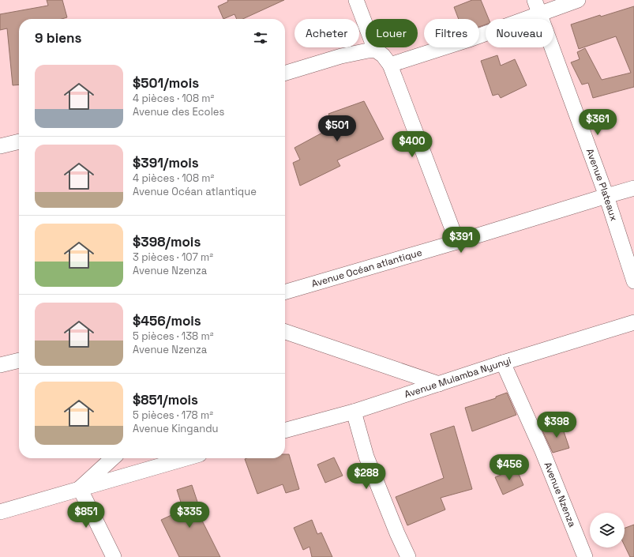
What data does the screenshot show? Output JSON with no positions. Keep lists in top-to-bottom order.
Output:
{
  "streets": {
    "street": [
      "Avenue Plateaux",
      "Avenue Océan atlantique",
      "Avenue Mulamba Nyunyi",
      "Avenue Nzenza"
    ]
  },
  "crossings": [
    ["Avenue Plateaux", "Avenue Océan atlantique"],
    ["Avenue Mulamba Nyunyi", "Avenue Nzenza"]
  ],
  "page": {
    "chip": [
      "Acheter",
      "Louer",
      "Filtres",
      "Nouveau"
    ],
    "heading": "9 biens",
    "list": [
      {
        "name": "$501/mois",
        "note": "4 pièces · 108 m² · Avenue des Ecoles"
      },
      {
        "name": "$391/mois",
        "note": "4 pièces · 108 m² · Avenue Océan atlantique"
      },
      {
        "name": "$398/mois",
        "note": "3 pièces · 107 m² · Avenue Nzenza"
      },
      {
        "name": "$456/mois",
        "note": "5 pièces · 138 m² · Avenue Nzenza"
      },
      {
        "name": "$851/mois",
        "note": "5 pièces · 178 m² · Avenue Kingandu"
      }
    ],
    "price": [
      "$361",
      "$501",
      "$400",
      "$391",
      "$398",
      "$456",
      "$288",
      "$851",
      "$335"
    ]
  }
}
